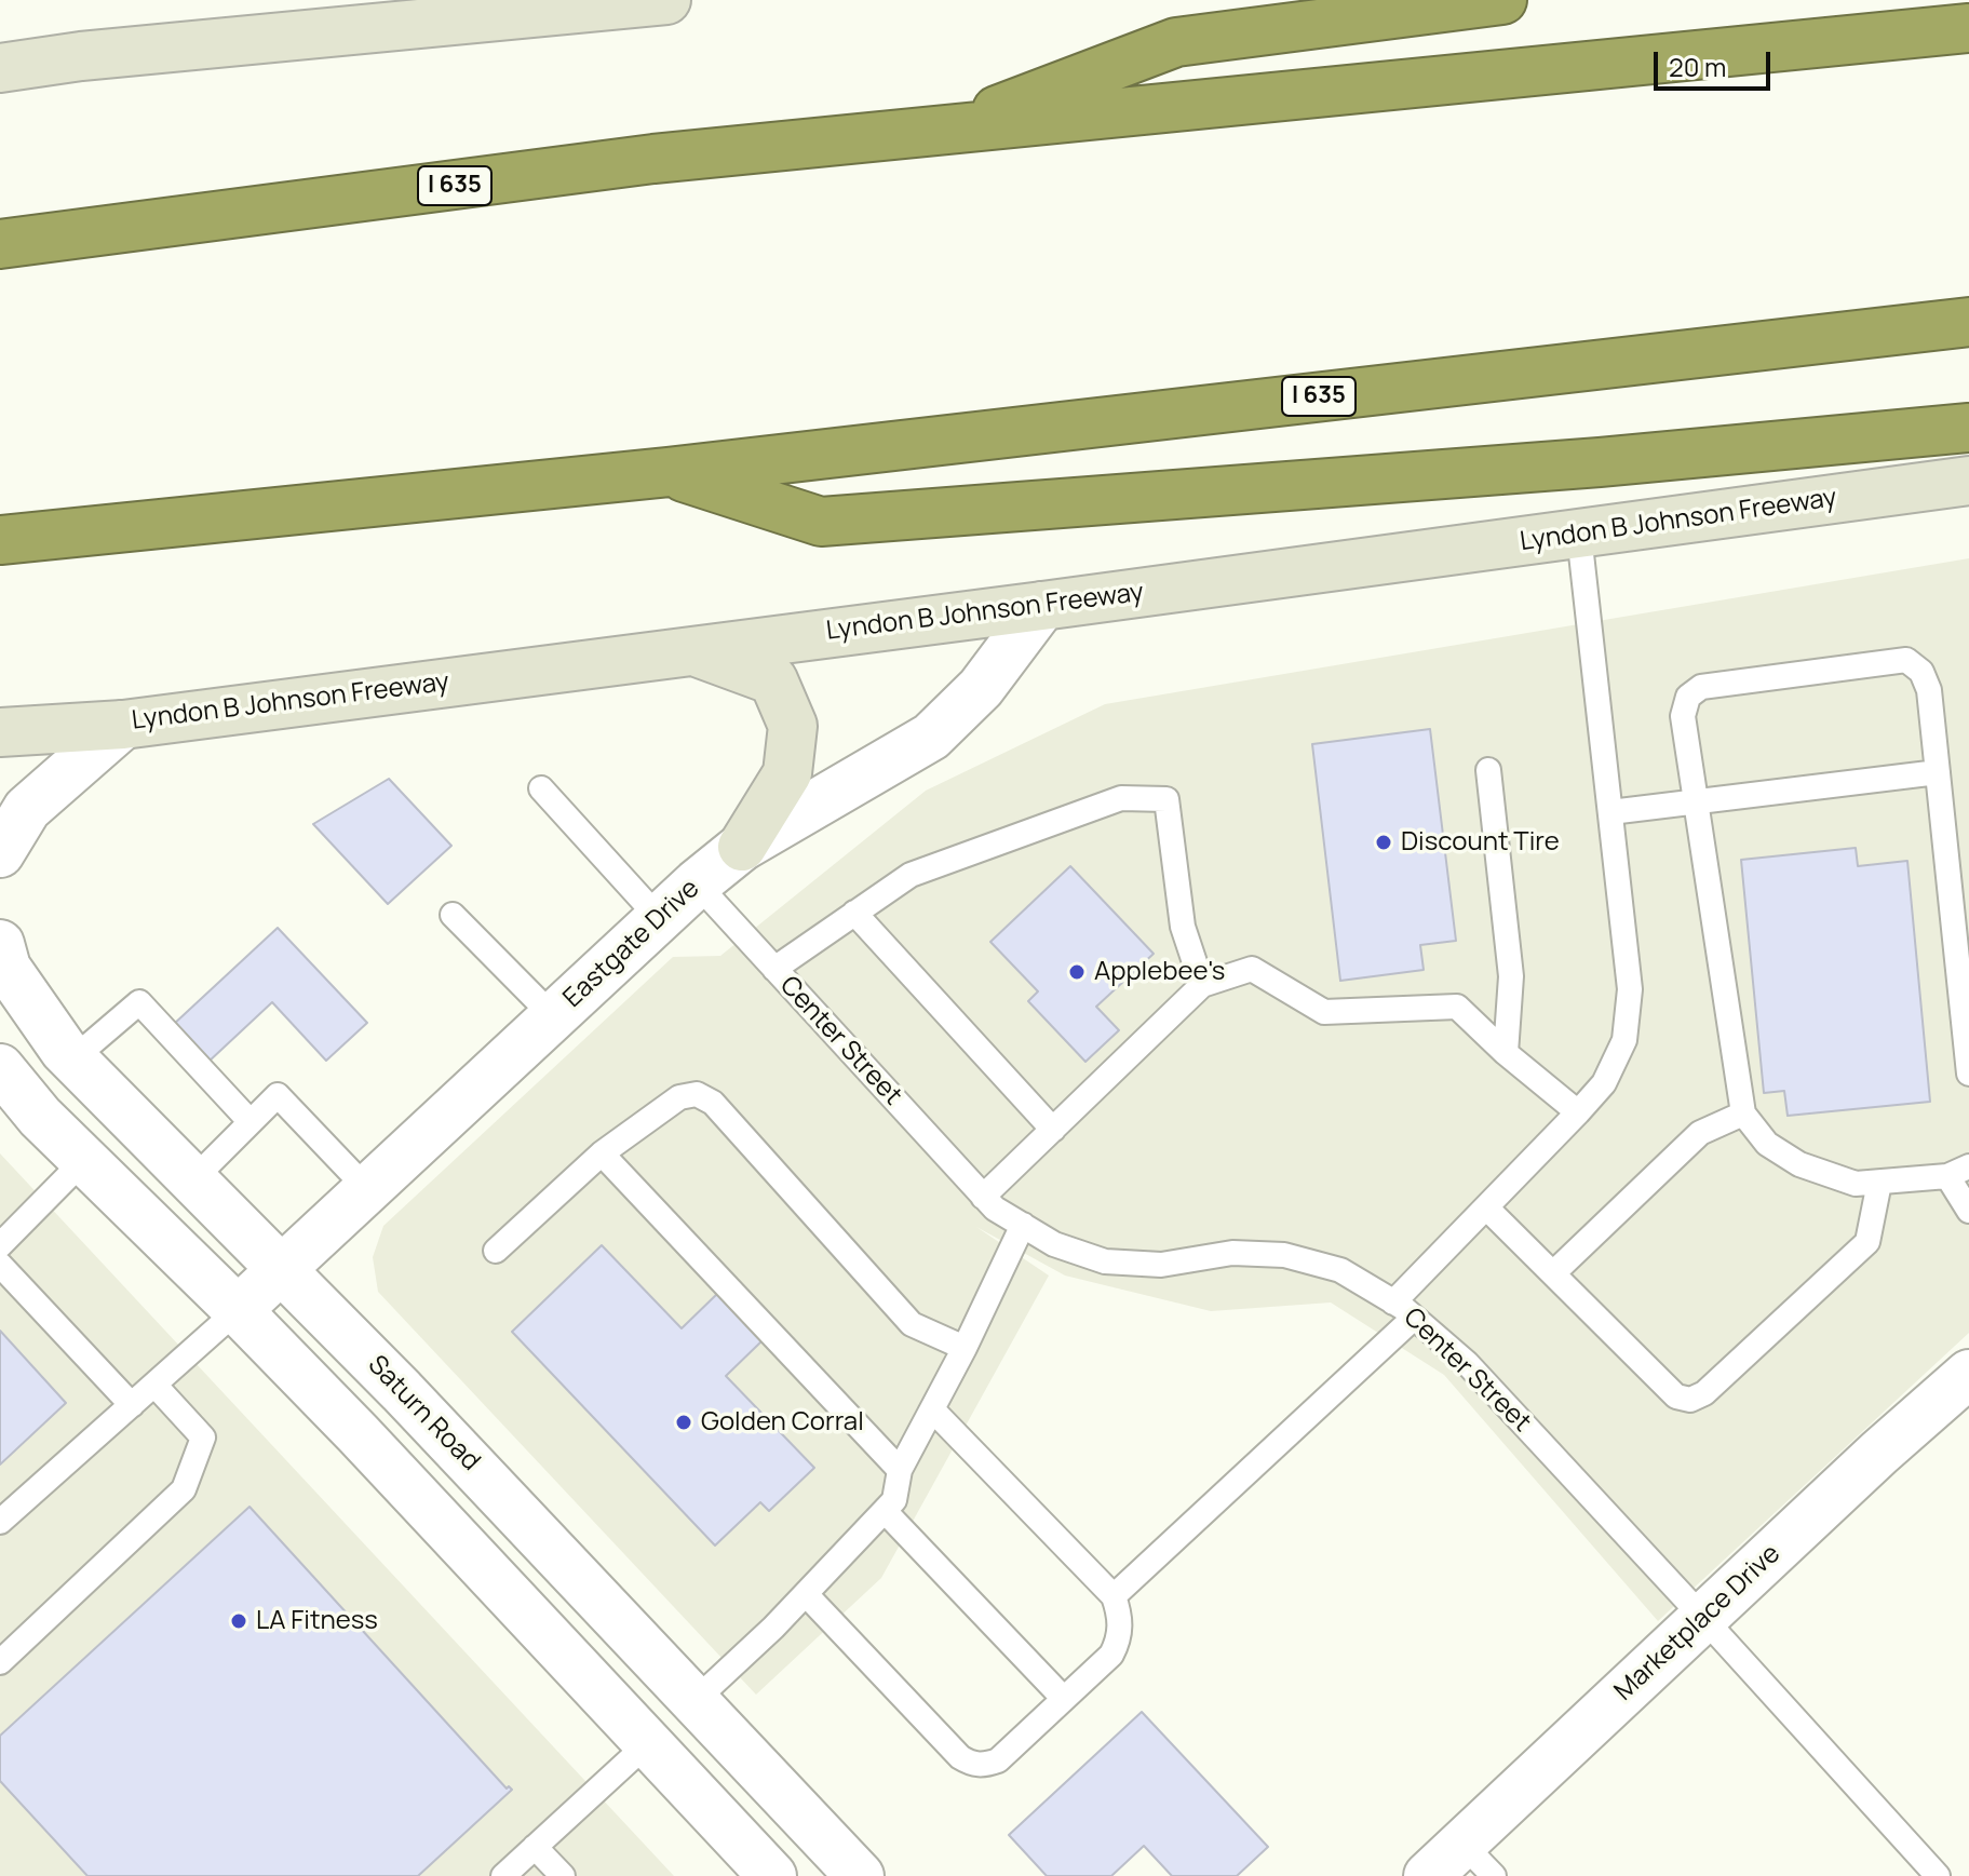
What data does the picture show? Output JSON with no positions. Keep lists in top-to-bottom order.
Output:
{
  "streets": {
    "highway": ["I 635"],
    "main road": ["Lyndon B Johnson Freeway"],
    "street": ["Eastgate Drive", "Saturn Road", "Marketplace Drive"],
    "lane": ["Center Street"]
  },
  "crossings": [
    ["Lyndon B Johnson Freeway", "Eastgate Drive"],
    ["Eastgate Drive", "Center Street"],
    ["Eastgate Drive", "Saturn Road"],
    ["Center Street", "Marketplace Drive"]
  ],
  "places": [
    "Discount Tire",
    "Applebee's",
    "Golden Corral",
    "LA Fitness"
  ],
  "scale_bar": "20 m"
}
